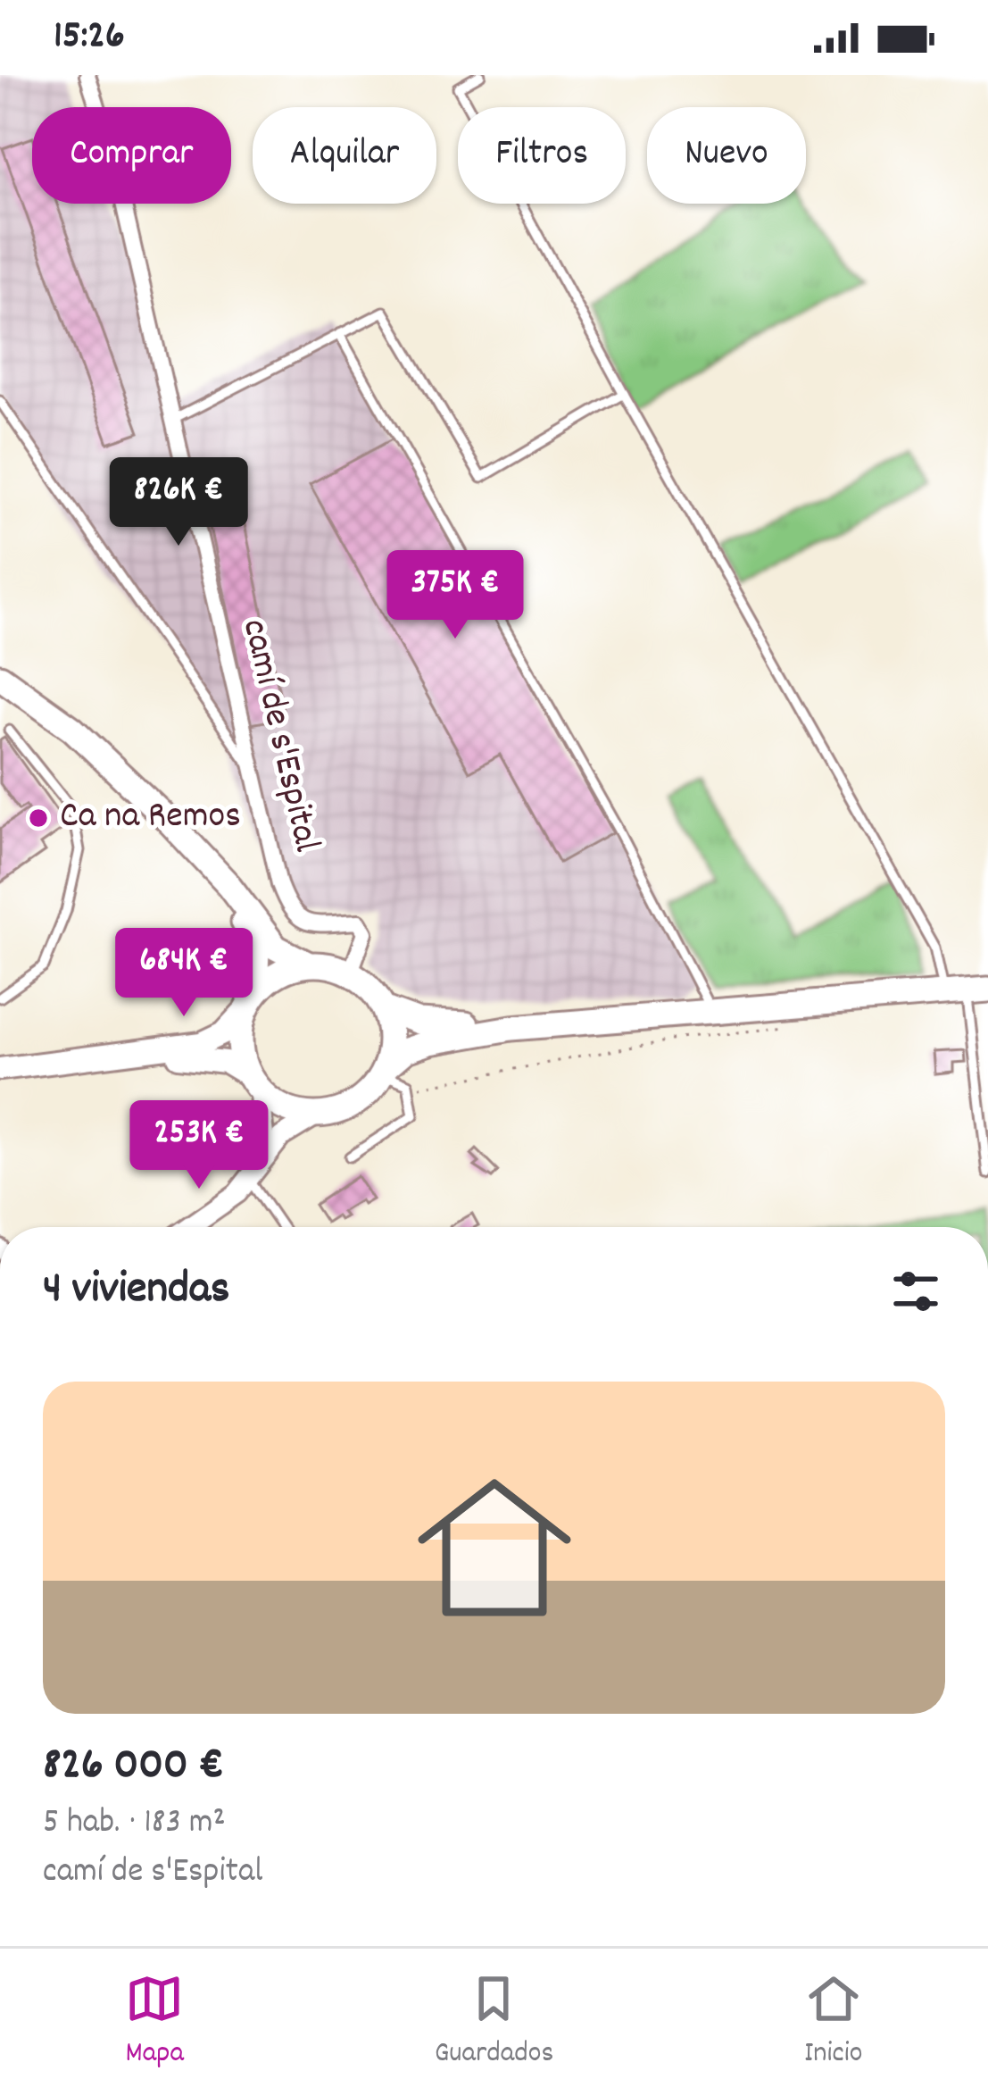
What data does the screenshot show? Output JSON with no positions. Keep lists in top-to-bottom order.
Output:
{
  "streets": {
    "street": ["camí de s'Espital"]
  },
  "places": ["Ca na Remos"],
  "page": {
    "status": "15:26",
    "chip": [
      "Comprar",
      "Alquilar",
      "Filtros",
      "Nuevo"
    ],
    "price": [
      "826K €",
      "375K €",
      "684K €",
      "253K €"
    ],
    "heading": "4 viviendas",
    "list": [
      {
        "name": "826 000 €",
        "note": "5 hab. · 183 m² · camí de s'Espital"
      }
    ],
    "tabs": ["Mapa", "Guardados", "Inicio"]
  }
}
